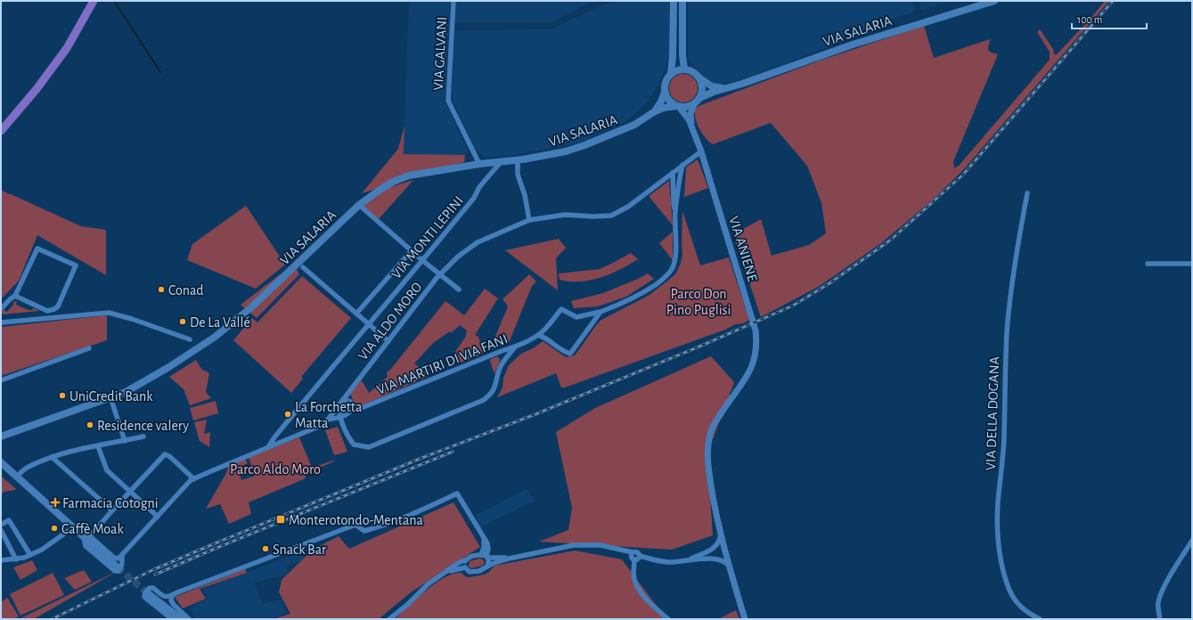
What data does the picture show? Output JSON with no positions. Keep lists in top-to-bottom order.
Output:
{
  "streets": {
    "main road": ["VIA SALARIA"],
    "street": [
      "VIA GALVANI",
      "VIA MONTI LEPINI",
      "VIA ANIENE",
      "VIA ALDO MORO",
      "VIA MARTIRI DI VIA FANI",
      "VIA DELLA DOGANA"
    ]
  },
  "crossings": [
    ["VIA SALARIA", "VIA GALVANI"],
    ["VIA SALARIA", "VIA MONTI LEPINI"],
    ["VIA SALARIA", "VIA ANIENE"],
    ["VIA MONTI LEPINI", "VIA ALDO MORO"],
    ["VIA ANIENE", "VIA ALDO MORO"],
    ["VIA ALDO MORO", "VIA MARTIRI DI VIA FANI"]
  ],
  "parks": ["Parco Don Pino Puglisi", "Parco Aldo Moro"],
  "places": {
    "other": [
      "Conad",
      "De La Vallé",
      "UniCredit Bank",
      "La Forchetta Matta",
      "Residence valery",
      "Caffè Moak",
      "Snack Bar"
    ],
    "health": ["Farmacia Cotogni"],
    "transit": ["Monterotondo-Mentana"]
  },
  "scale_bar": "100 m"
}
